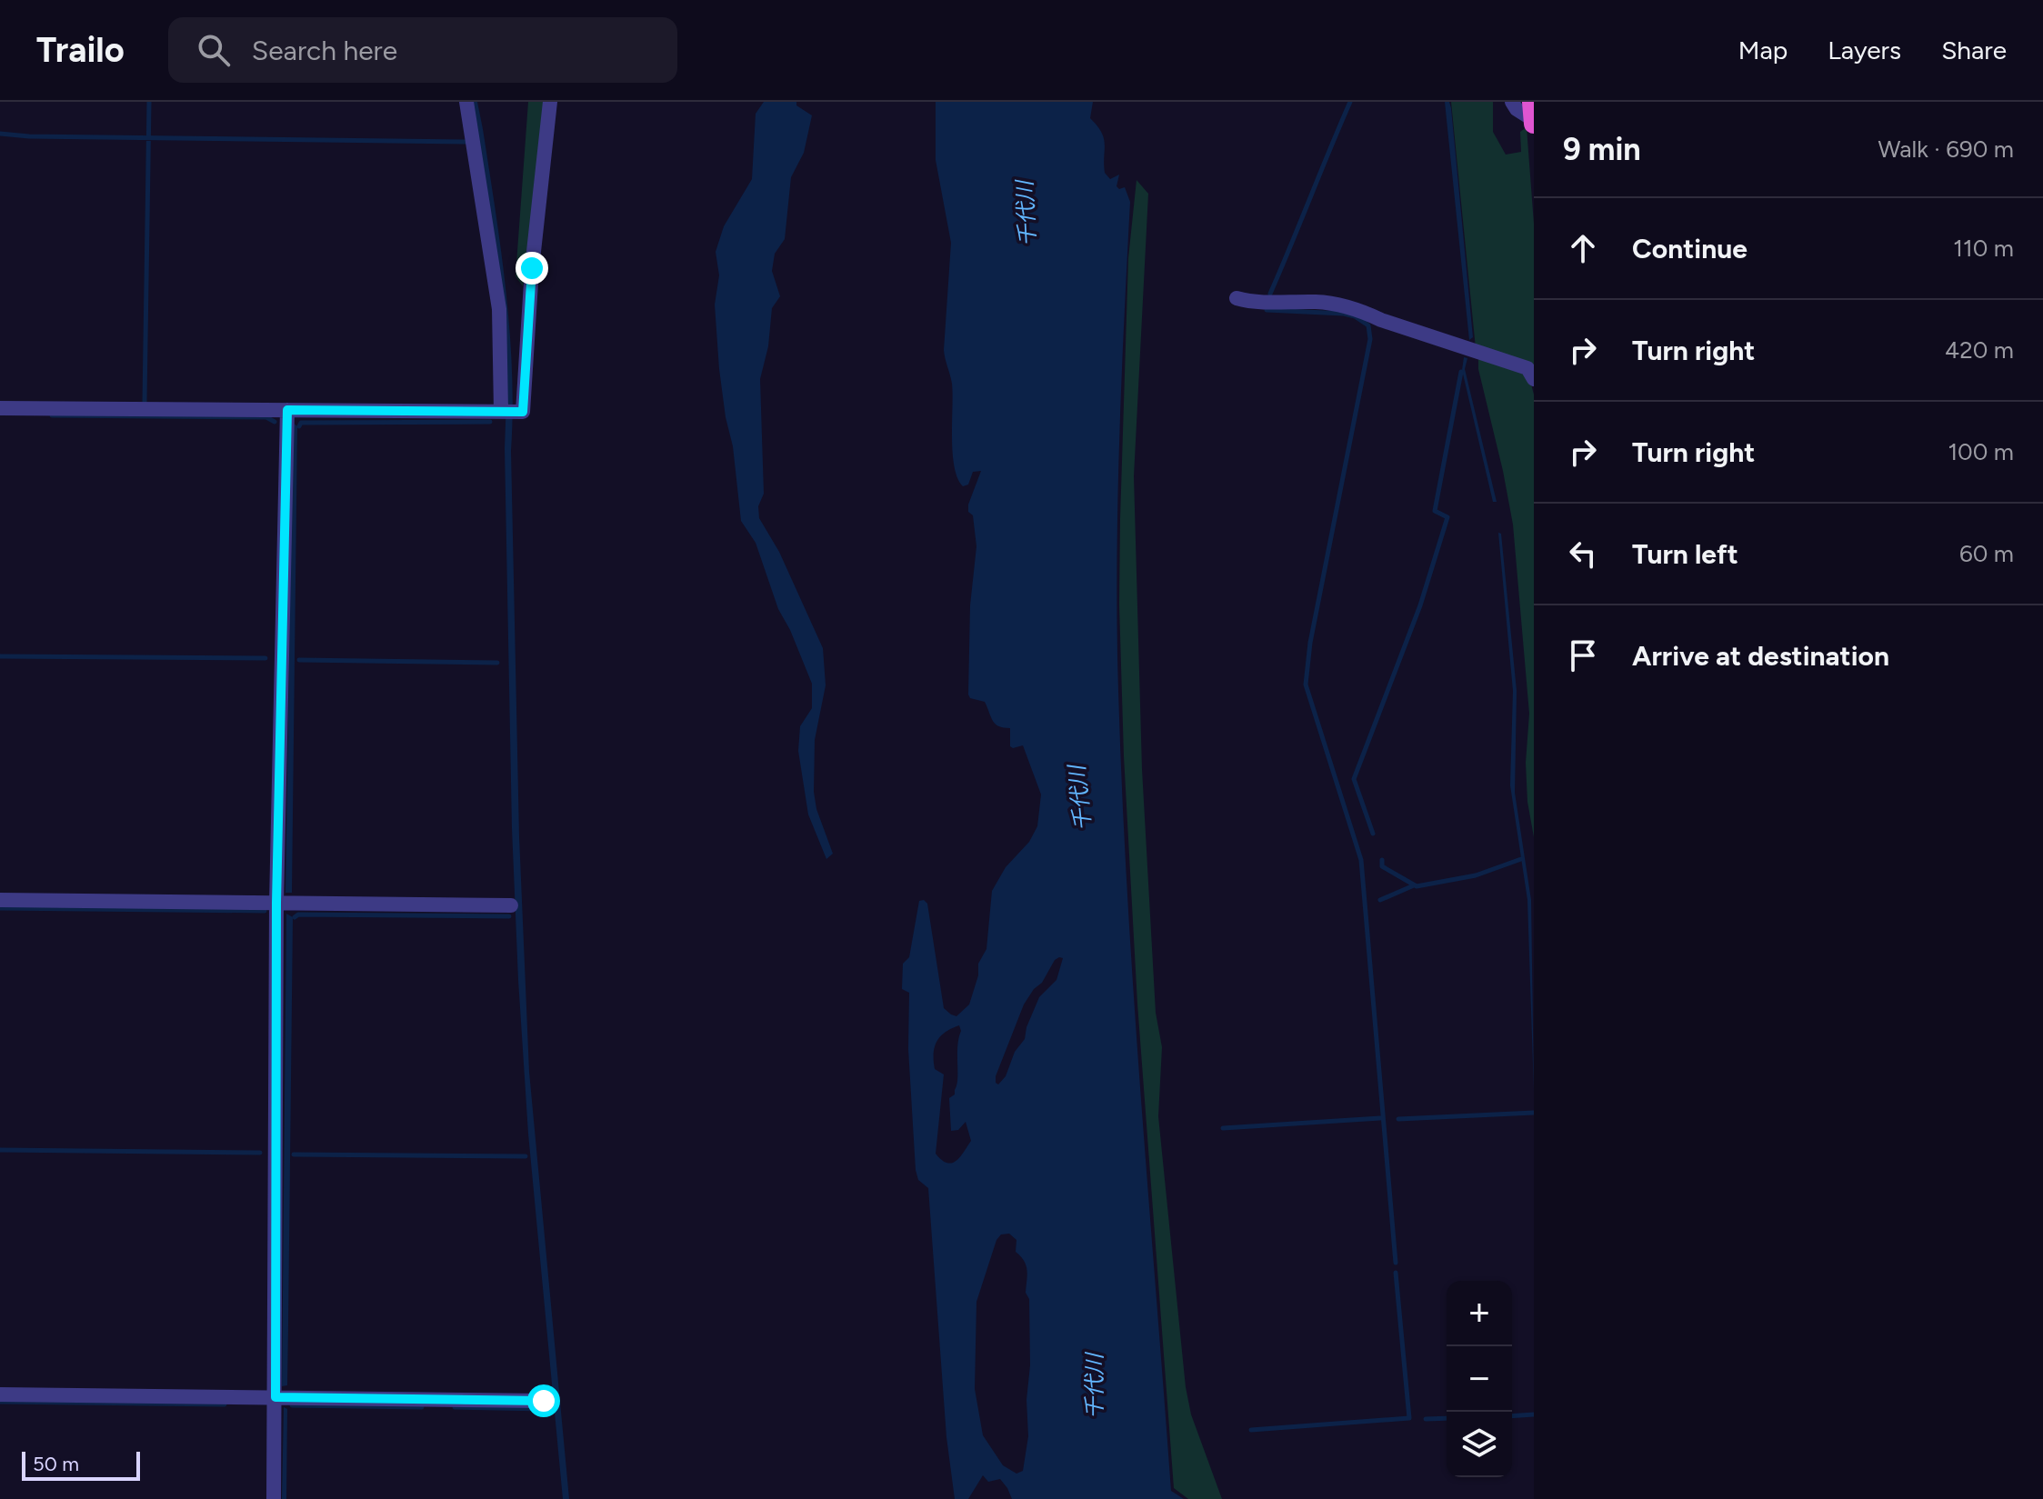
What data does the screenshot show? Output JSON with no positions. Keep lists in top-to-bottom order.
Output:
{
  "water": ["千代川"],
  "scale_bar": "50 m",
  "page": {
    "header": "Trailo",
    "search": "Search here",
    "nav": ["Map", "Layers", "Share"],
    "heading": ["9 min", "Walk · 690 m"],
    "list": [
      ["Continue", "110 m"],
      ["Turn right", "420 m"],
      ["Turn right", "100 m"],
      ["Turn left", "60 m"],
      "Arrive at destination"
    ],
    "map_buttons": ["+", "−"],
    "scale": "50 m"
  }
}
